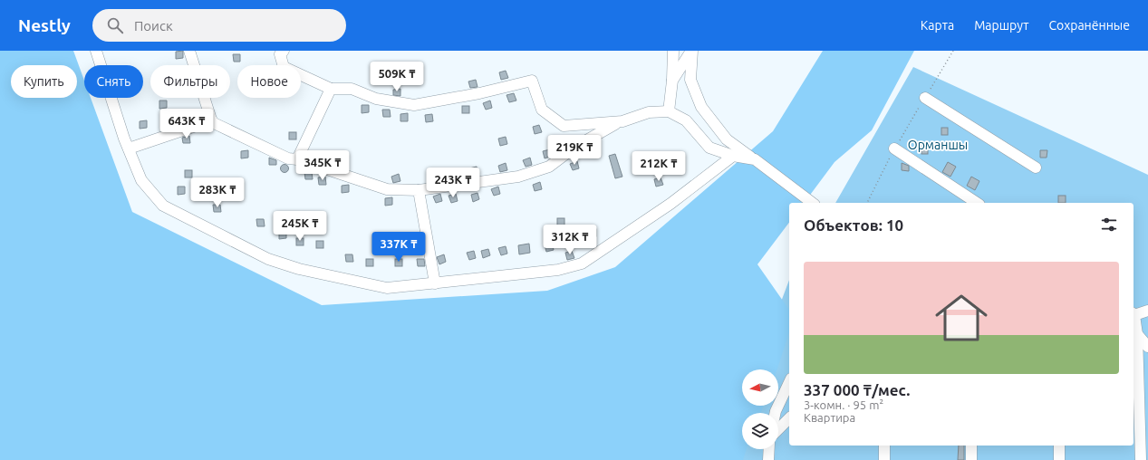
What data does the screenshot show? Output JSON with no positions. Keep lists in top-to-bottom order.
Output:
{
  "parks": ["Орманшы"],
  "north": "left",
  "page": {
    "header": "Nestly",
    "search": "Поиск",
    "nav": ["Карта", "Маршрут", "Сохранённые"],
    "price": [
      "509K ₸",
      "643K ₸",
      "219K ₸",
      "345K ₸",
      "212K ₸",
      "243K ₸",
      "283K ₸",
      "245K ₸",
      "312K ₸",
      "337K ₸"
    ],
    "chip": [
      "Купить",
      "Снять",
      "Фильтры",
      "Новое"
    ],
    "heading": "Объектов: 10",
    "list": [
      {
        "name": "337 000 ₸/мес.",
        "note": "3-комн. · 95 m² · Квартира"
      }
    ]
  }
}
